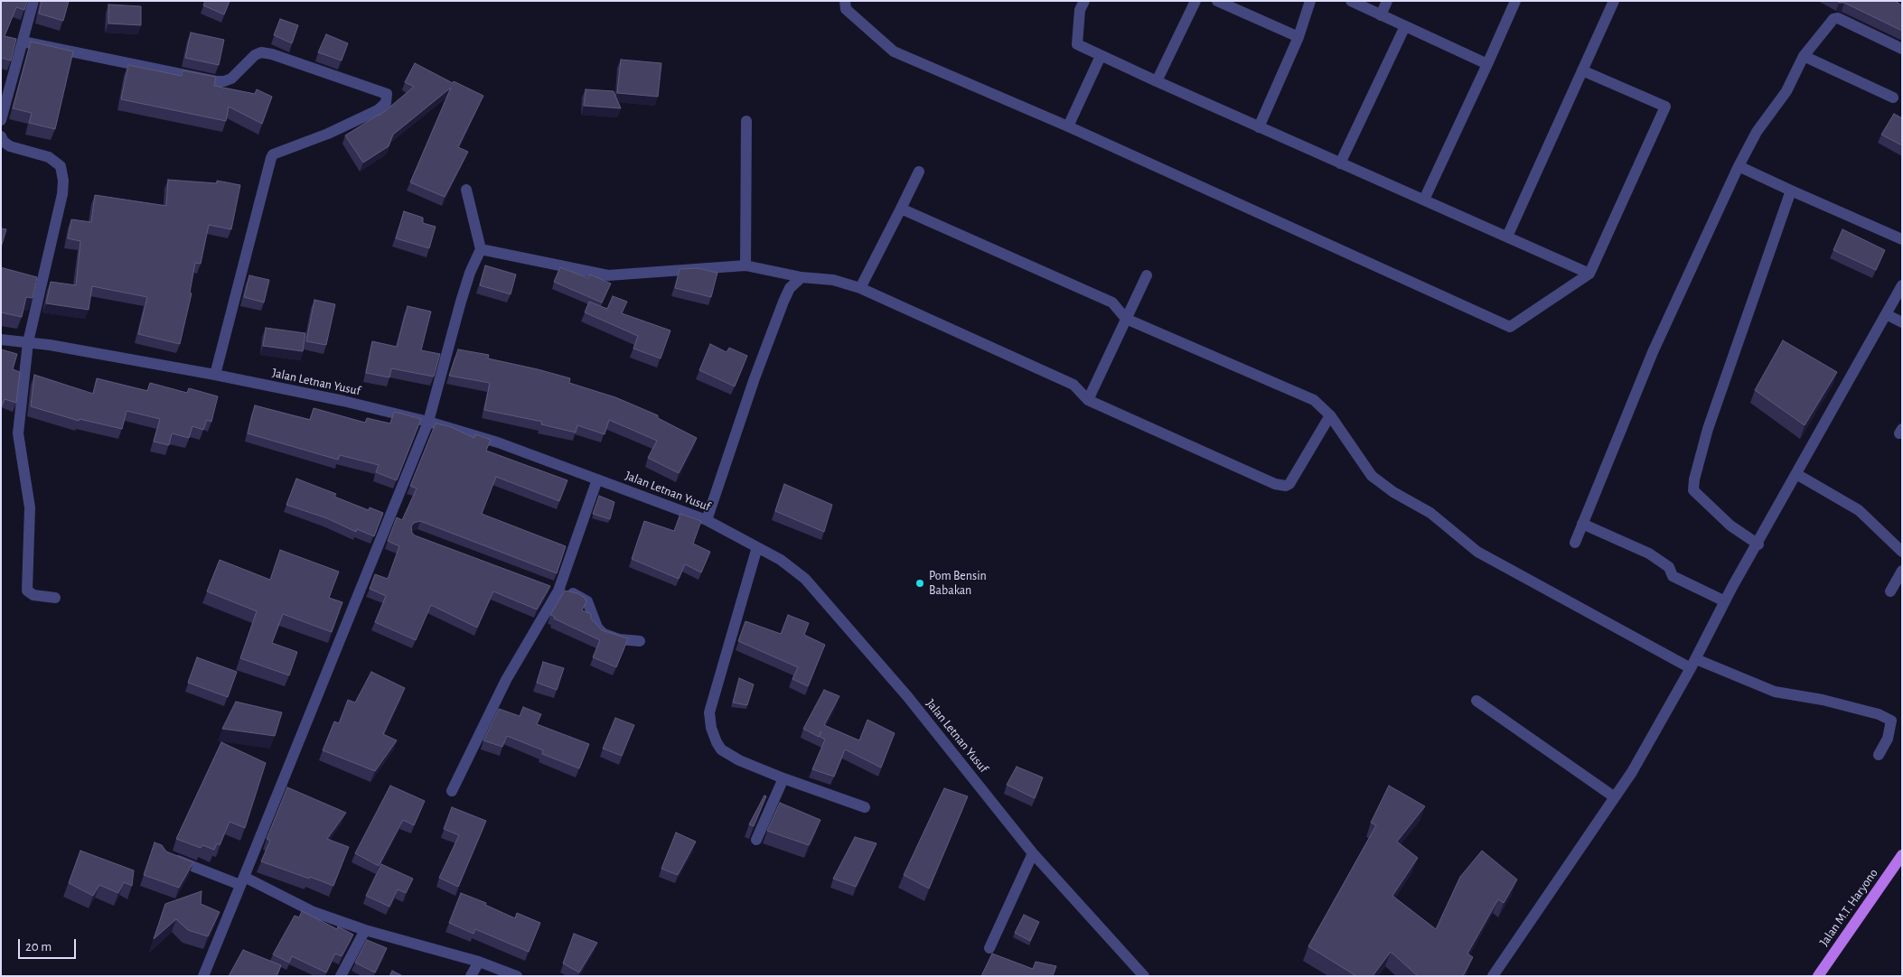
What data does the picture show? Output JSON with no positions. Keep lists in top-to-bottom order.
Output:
{
  "streets": {
    "main road": ["Jalan M.T. Haryono"],
    "street": ["Jalan Letnan Yusuf"]
  },
  "places": ["Pom Bensin Babakan"],
  "scale_bar": "20 m"
}
